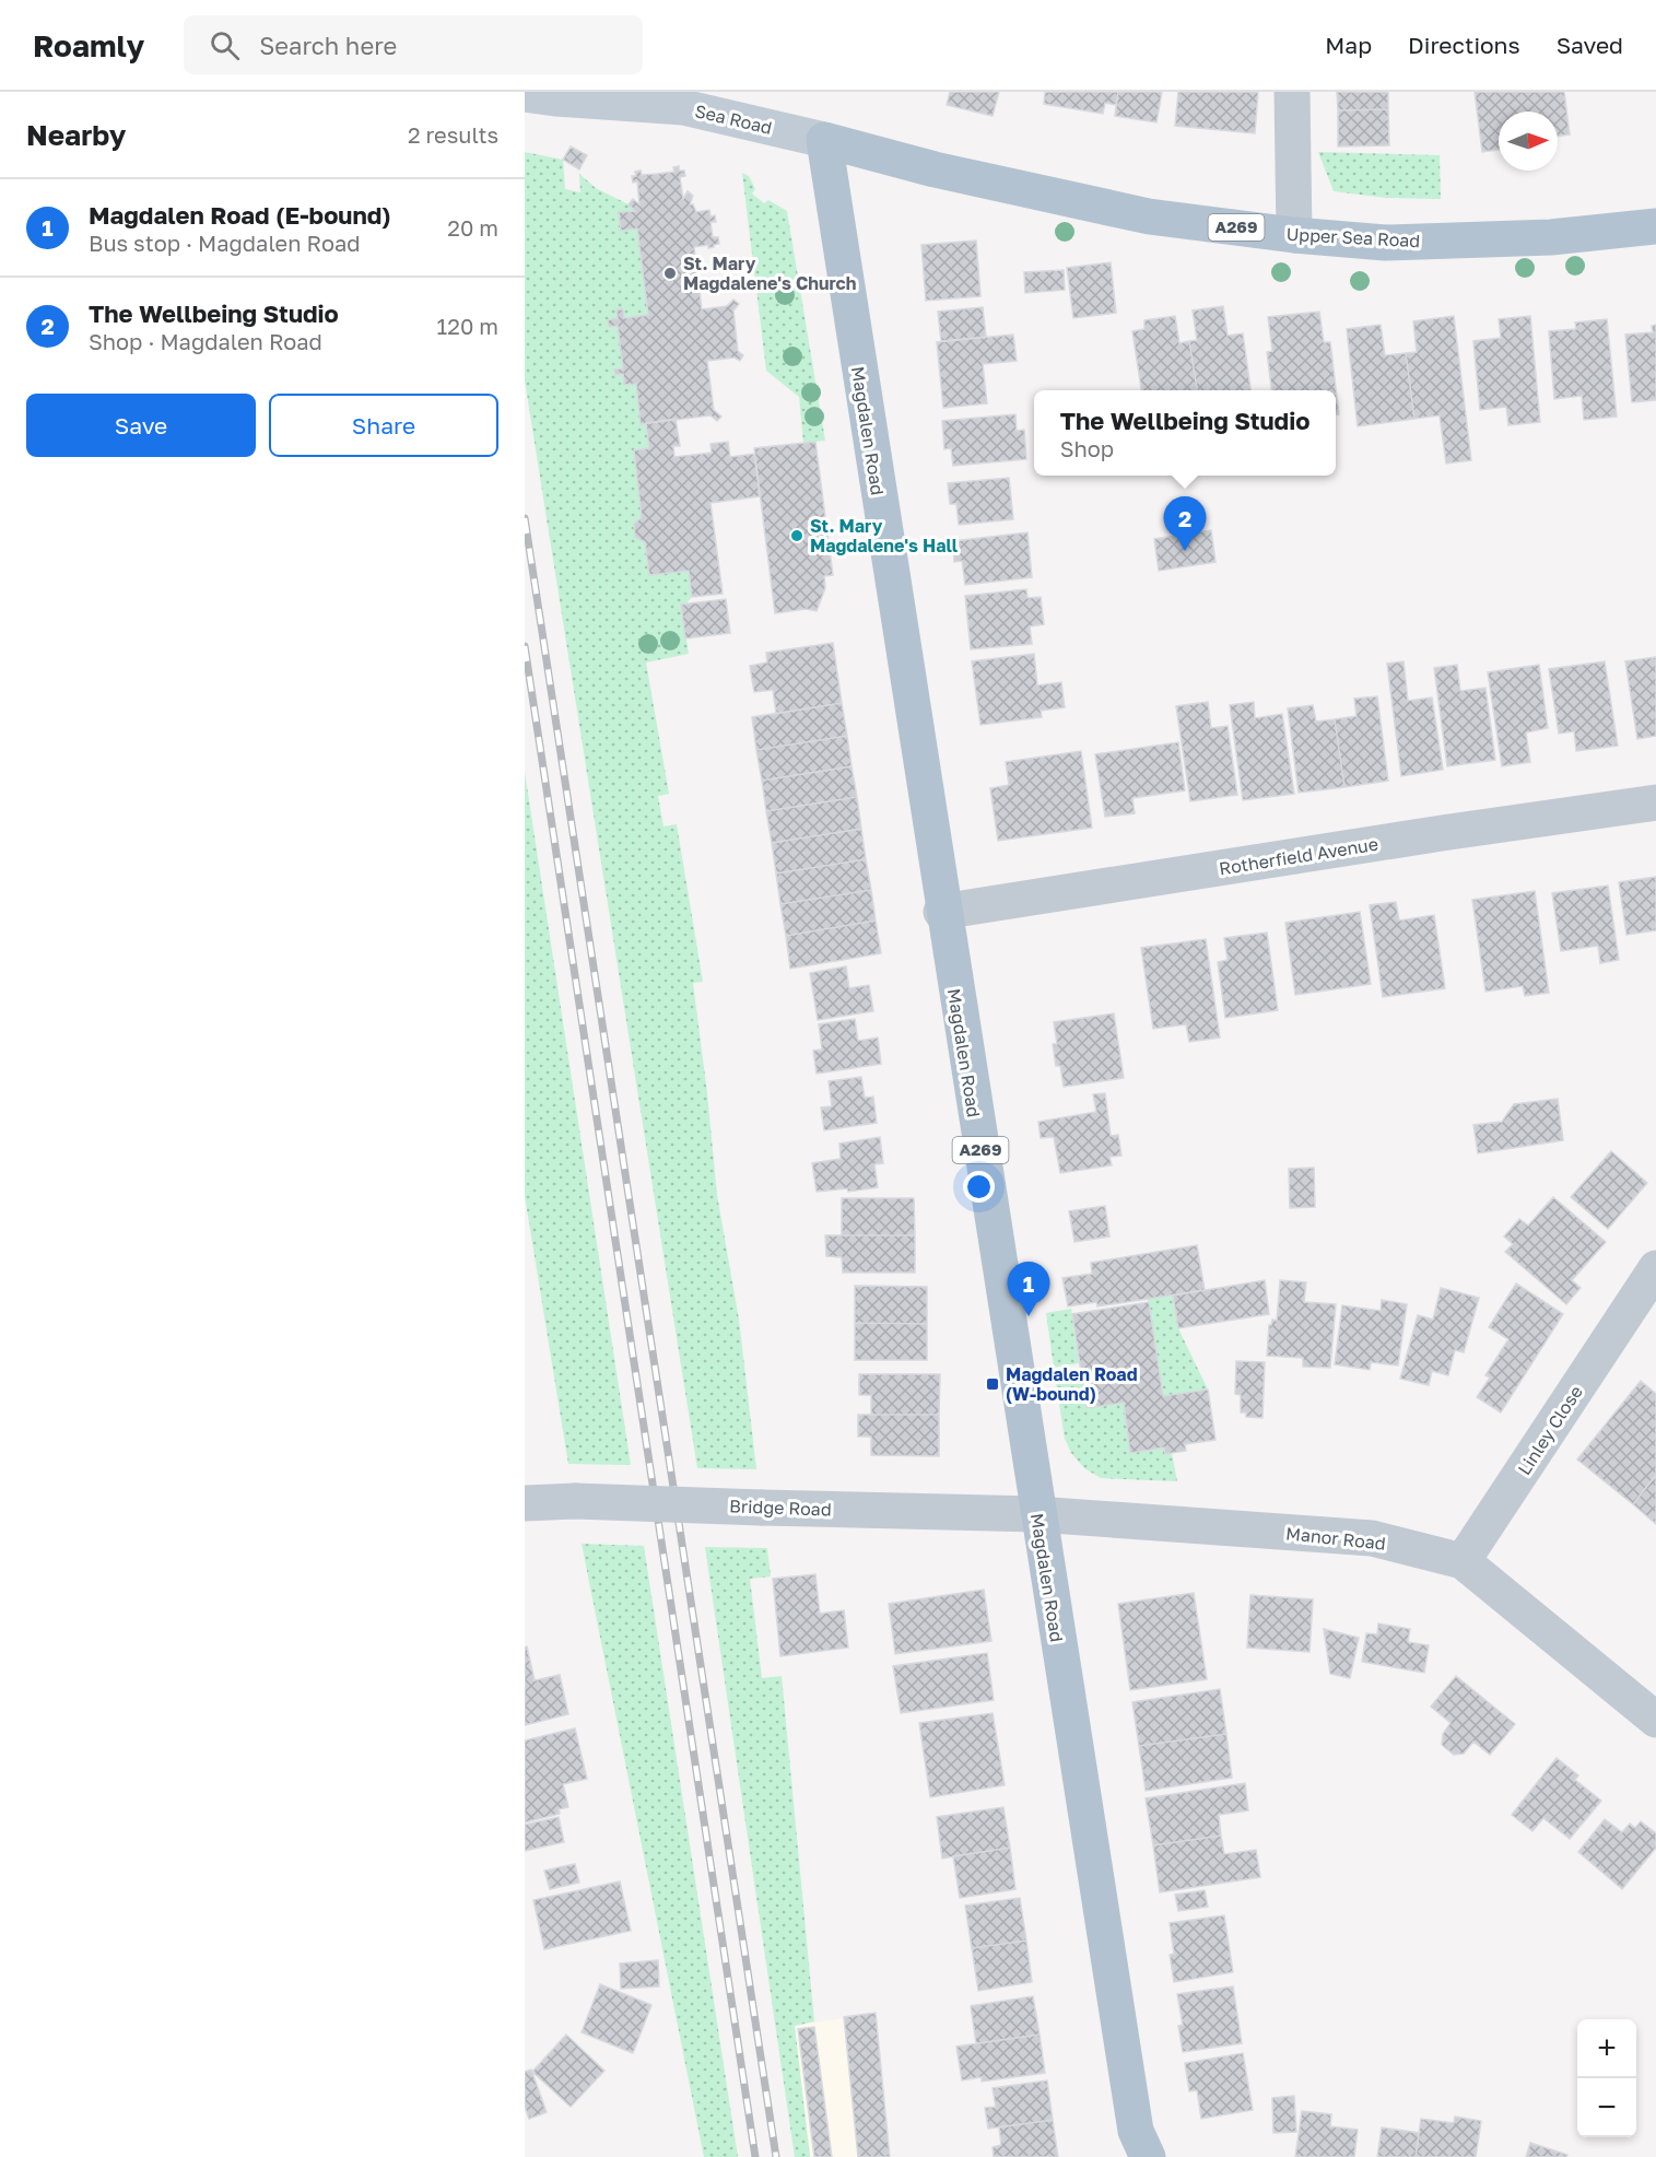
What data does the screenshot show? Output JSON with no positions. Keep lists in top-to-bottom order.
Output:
{
  "streets": {
    "main road": [
      "Sea Road",
      "A269",
      "Upper Sea Road",
      "Magdalen Road"
    ],
    "street": [
      "Rotherfield Avenue",
      "Linley Close",
      "Bridge Road",
      "Manor Road"
    ]
  },
  "crossings": [
    ["Sea Road", "Upper Sea Road"],
    ["Sea Road", "Magdalen Road"],
    ["Upper Sea Road", "Magdalen Road"],
    ["Magdalen Road", "Rotherfield Avenue"],
    ["Magdalen Road", "Bridge Road"],
    ["Magdalen Road", "Manor Road"],
    ["Linley Close", "Manor Road"],
    ["Bridge Road", "Manor Road"]
  ],
  "places": {
    "other": ["St. Mary Magdalene's Church", "St. Mary Magdalene's Hall"],
    "transit": ["Magdalen Road (W-bound)"]
  },
  "north": "right",
  "page": {
    "header": "Roamly",
    "search": "Search here",
    "nav": ["Map", "Directions", "Saved"],
    "heading": ["Nearby", "2 results"],
    "list": [
      {
        "mark": "1",
        "name": "Magdalen Road (E-bound)",
        "note": "Bus stop · Magdalen Road",
        "value": "20 m"
      },
      {
        "mark": "2",
        "name": "The Wellbeing Studio",
        "note": "Shop · Magdalen Road",
        "value": "120 m"
      }
    ],
    "buttons": ["Save", "Share"],
    "popup": ["The Wellbeing Studio", "Shop"],
    "pins": ["2", "1"],
    "map_buttons": ["+", "−"]
  }
}
